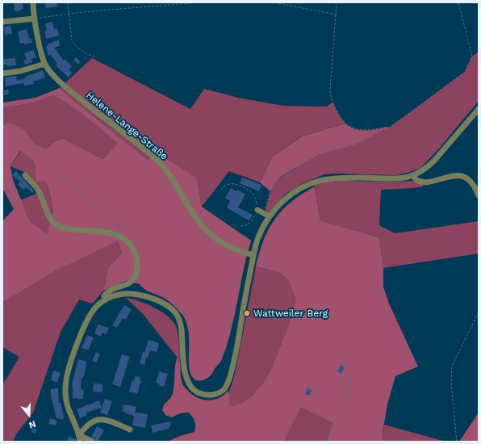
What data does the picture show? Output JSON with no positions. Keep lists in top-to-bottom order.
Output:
{
  "streets": {
    "street": ["Helene-Lange-Straße"]
  },
  "places": ["Wattweiler Berg"],
  "north": "bottom"
}
